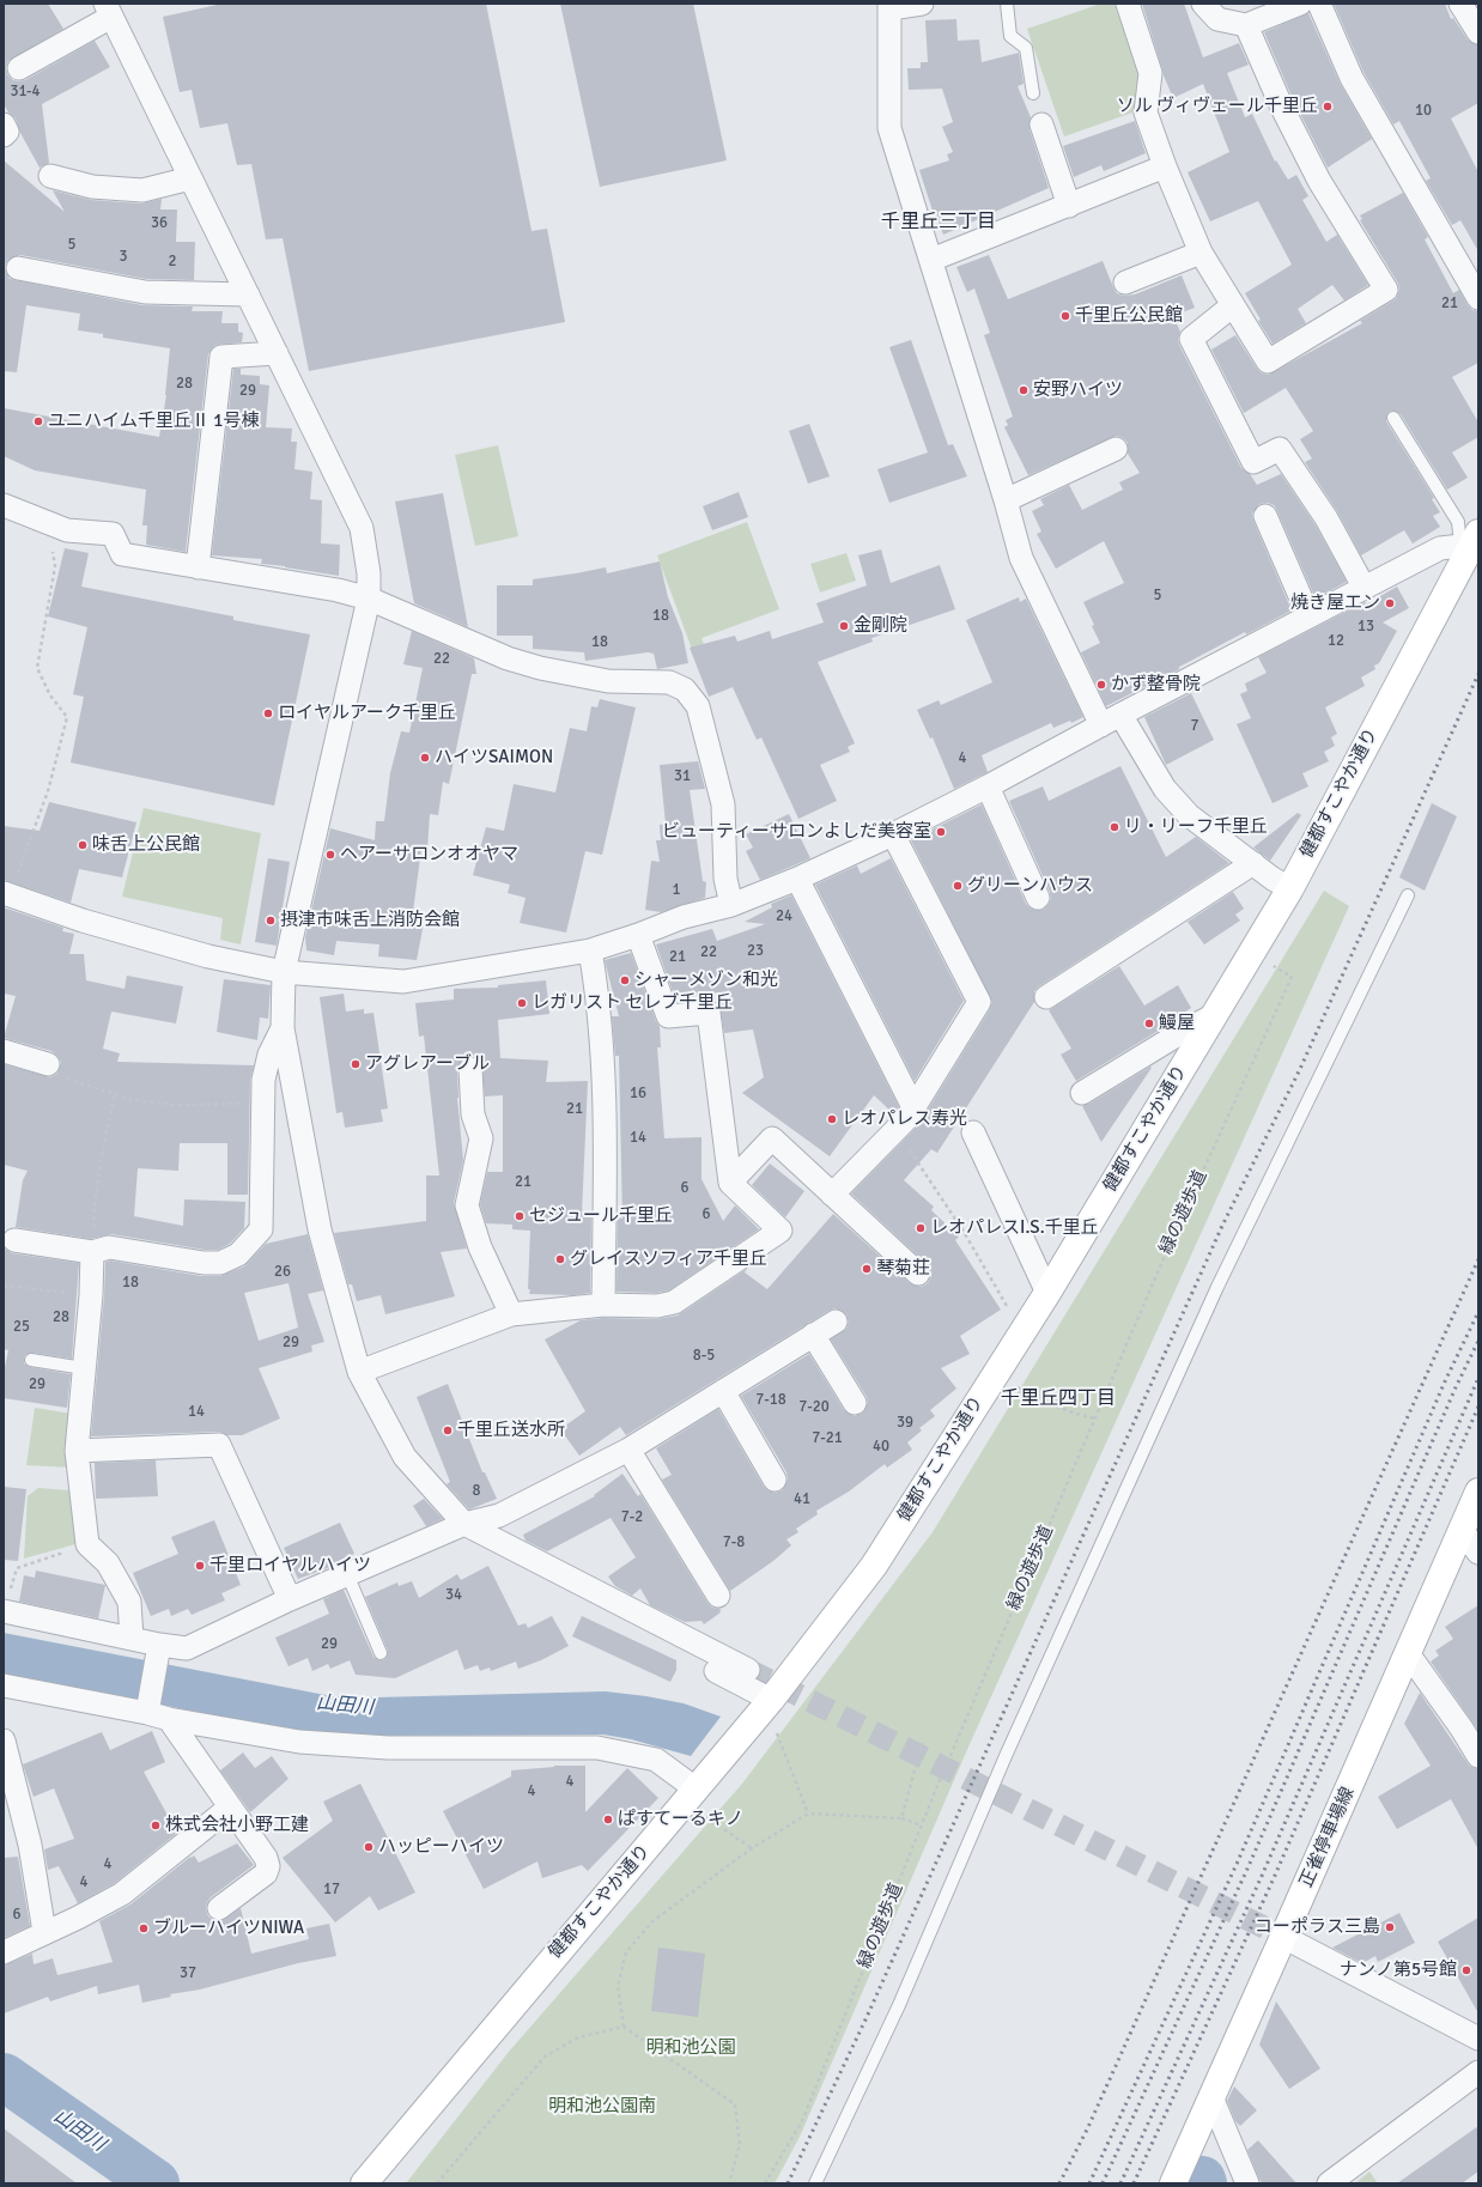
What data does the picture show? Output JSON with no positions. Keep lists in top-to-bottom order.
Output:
{
  "streets": {
    "street": ["健都すこやか通り", "正雀停車場線"],
    "path": ["緑の遊歩道"]
  },
  "districts": ["千里丘三丁目", "千里丘四丁目"],
  "water": ["山田川"],
  "parks": ["明和池公園", "明和池公園南"],
  "places": [
    "ソル ヴィヴェール千里丘",
    "千里丘公民館",
    "安野ハイツ",
    "ユニハイム千里丘Ⅱ 1号棟",
    "焼き屋エン",
    "金剛院",
    "かず整骨院",
    "ロイヤルアーク千里丘",
    "ハイツSAIMON",
    "リ・リーフ千里丘",
    "ビューティーサロンよしだ美容室",
    "味舌上公民館",
    "ヘアーサロンオオヤマ",
    "グリーンハウス",
    "摂津市味舌上消防会館",
    "シャーメゾン和光",
    "レガリスト セレブ千里丘",
    "鰻屋",
    "アグレアーブル",
    "レオパレス寿光",
    "セジュール千里丘",
    "レオパレスI.S.千里丘",
    "グレイスソフィア千里丘",
    "琴菊荘",
    "千里丘送水所",
    "千里ロイヤルハイツ",
    "ぱすてーるキノ",
    "株式会社小野工建",
    "ハッピーハイツ",
    "コーポラス三島",
    "ブルーハイツNIWA",
    "ナンノ第5号館"
  ],
  "house_numbers": [
    "31-4",
    "10",
    "36",
    "5",
    "3",
    "2",
    "21",
    "28",
    "29",
    "5",
    "18",
    "13",
    "12",
    "18",
    "22",
    "7",
    "4",
    "31",
    "1",
    "24",
    "23",
    "22",
    "21",
    "16",
    "21",
    "14",
    "21",
    "6",
    "6",
    "26",
    "18",
    "28",
    "25",
    "29",
    "8-5",
    "29",
    "7-18",
    "7-20",
    "14",
    "39",
    "7-21",
    "40",
    "8",
    "41",
    "7-2",
    "7-8",
    "34",
    "29",
    "4",
    "4",
    "4",
    "4",
    "17",
    "6",
    "37"
  ]
}
